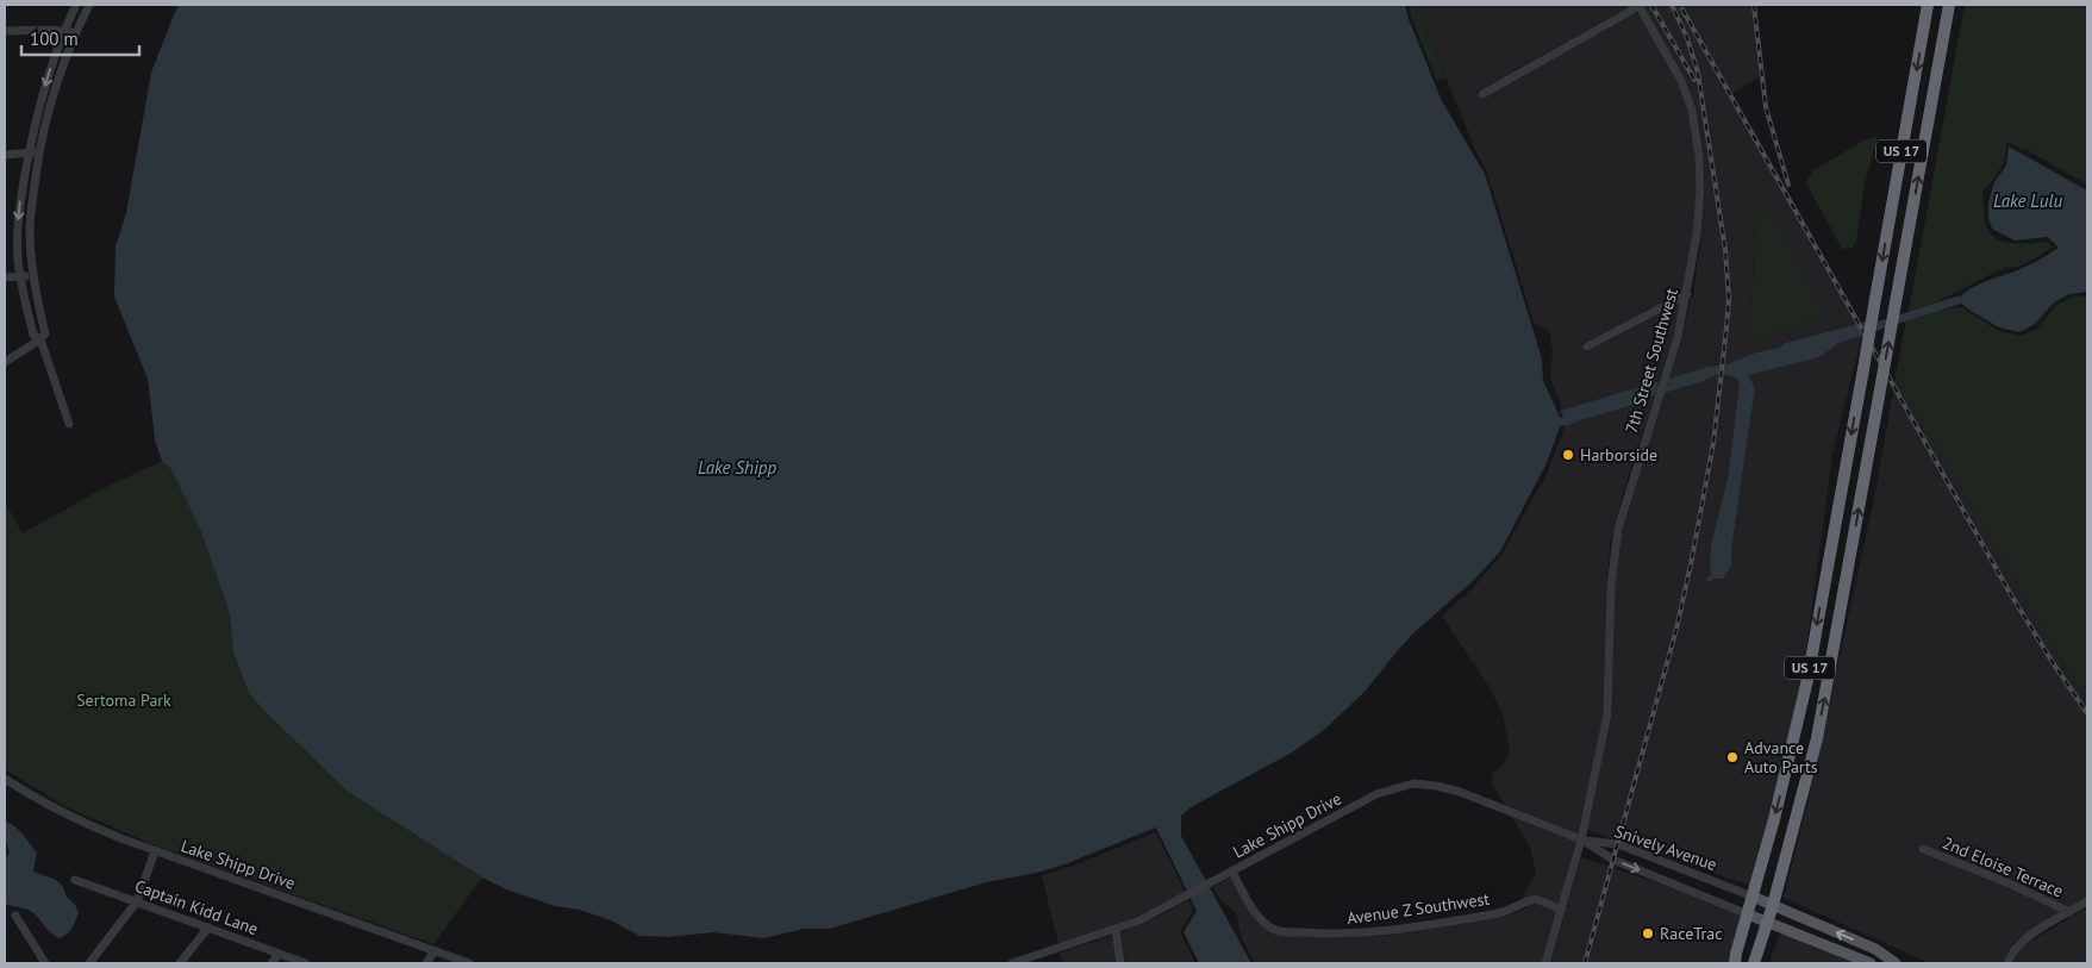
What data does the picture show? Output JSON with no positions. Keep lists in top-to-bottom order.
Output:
{
  "streets": {
    "highway": ["US 17"],
    "main road": ["Snively Avenue"],
    "street": [
      "7th Street Southwest",
      "Lake Shipp Drive",
      "2nd Eloise Terrace",
      "Captain Kidd Lane",
      "Avenue Z Southwest"
    ]
  },
  "crossings": [
    ["US 17", "Snively Avenue"],
    ["7th Street Southwest", "Lake Shipp Drive"],
    ["7th Street Southwest", "Snively Avenue"],
    ["7th Street Southwest", "Avenue Z Southwest"],
    ["Lake Shipp Drive", "Snively Avenue"],
    ["Lake Shipp Drive", "Avenue Z Southwest"]
  ],
  "water": ["Lake Lulu", "Lake Shipp"],
  "parks": ["Sertoma Park"],
  "places": ["Harborside", "Advance Auto Parts", "RaceTrac"],
  "scale_bar": "100 m"
}
